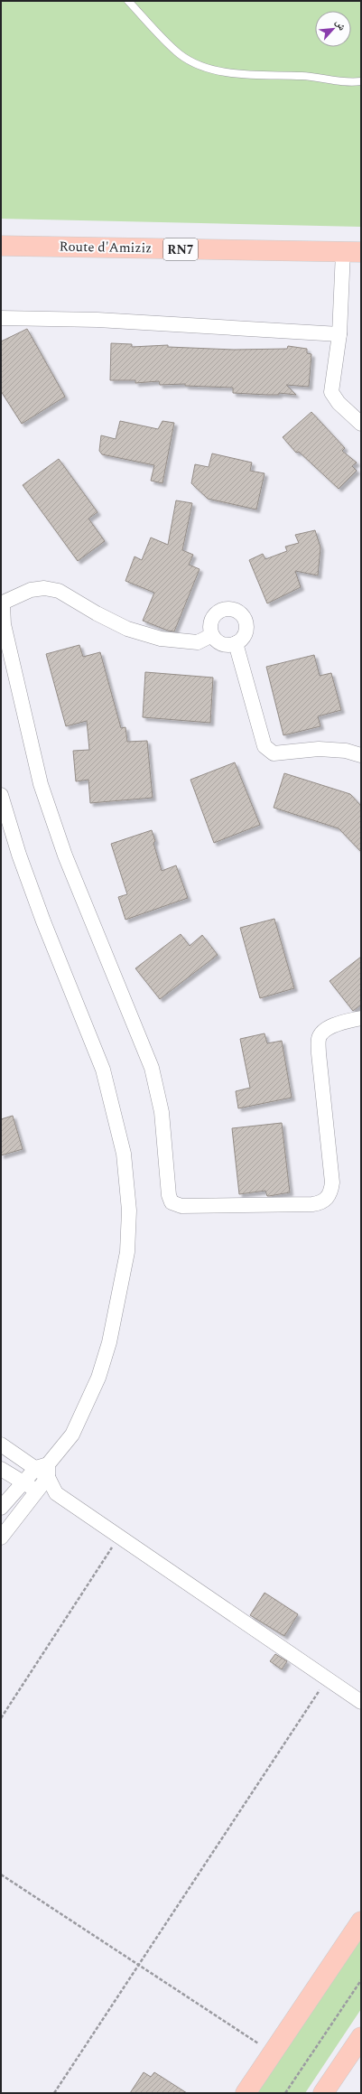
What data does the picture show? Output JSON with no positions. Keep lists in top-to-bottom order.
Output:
{
  "streets": {
    "main road": ["Route d'Amiziz", "RN7"]
  },
  "north": "top right"
}
